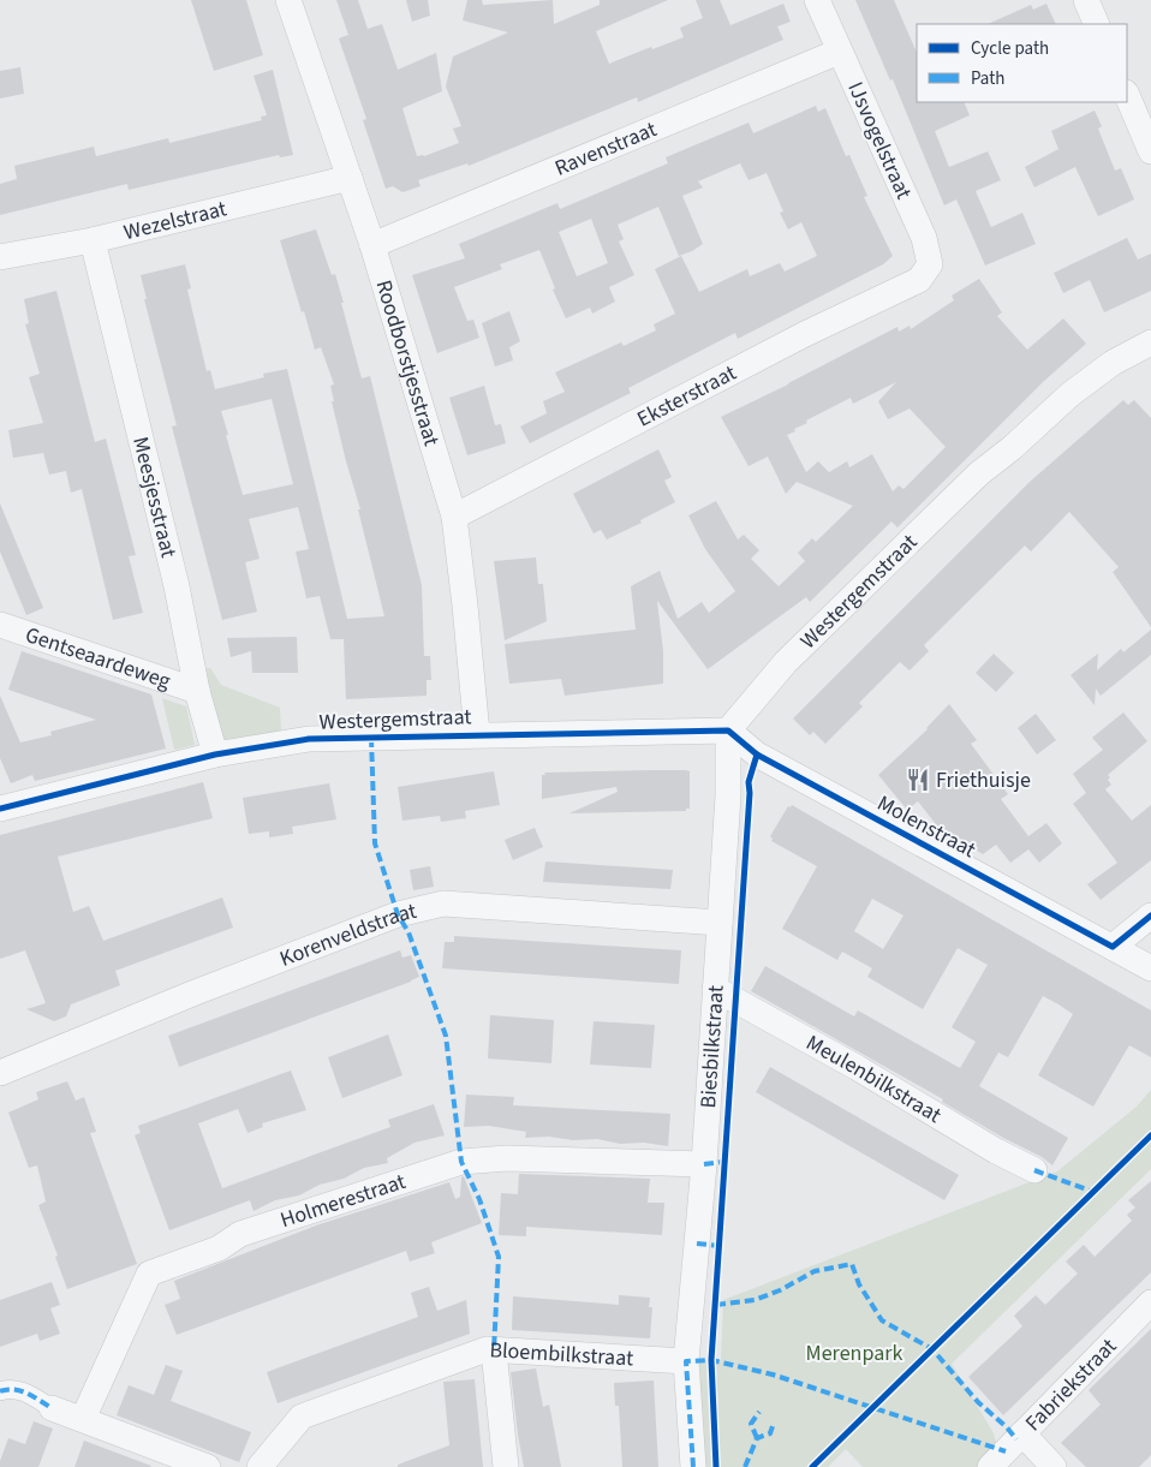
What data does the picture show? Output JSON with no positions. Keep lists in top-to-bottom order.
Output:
{
  "streets": {
    "street": [
      "IJsvogelstraat",
      "Ravenstraat",
      "Wezelstraat",
      "Roodborstjesstraat",
      "Eksterstraat",
      "Meesjesstraat",
      "Westergemstraat",
      "Gentseaardeweg",
      "Molenstraat",
      "Korenveldstraat",
      "Biesbilkstraat",
      "Meulenbilkstraat",
      "Holmerestraat",
      "Bloembilkstraat",
      "Fabriekstraat"
    ]
  },
  "crossings": [
    ["IJsvogelstraat", "Ravenstraat"],
    ["IJsvogelstraat", "Eksterstraat"],
    ["Ravenstraat", "Roodborstjesstraat"],
    ["Wezelstraat", "Roodborstjesstraat"],
    ["Wezelstraat", "Meesjesstraat"],
    ["Roodborstjesstraat", "Eksterstraat"],
    ["Roodborstjesstraat", "Westergemstraat"],
    ["Meesjesstraat", "Westergemstraat"],
    ["Meesjesstraat", "Gentseaardeweg"],
    ["Westergemstraat", "Molenstraat"],
    ["Westergemstraat", "Biesbilkstraat"],
    ["Molenstraat", "Biesbilkstraat"],
    ["Korenveldstraat", "Biesbilkstraat"],
    ["Biesbilkstraat", "Meulenbilkstraat"],
    ["Biesbilkstraat", "Holmerestraat"],
    ["Biesbilkstraat", "Bloembilkstraat"]
  ],
  "parks": ["Merenpark"],
  "places": {
    "restaurant": ["Friethuisje"]
  },
  "legend": ["Cycle path", "Path"]
}
